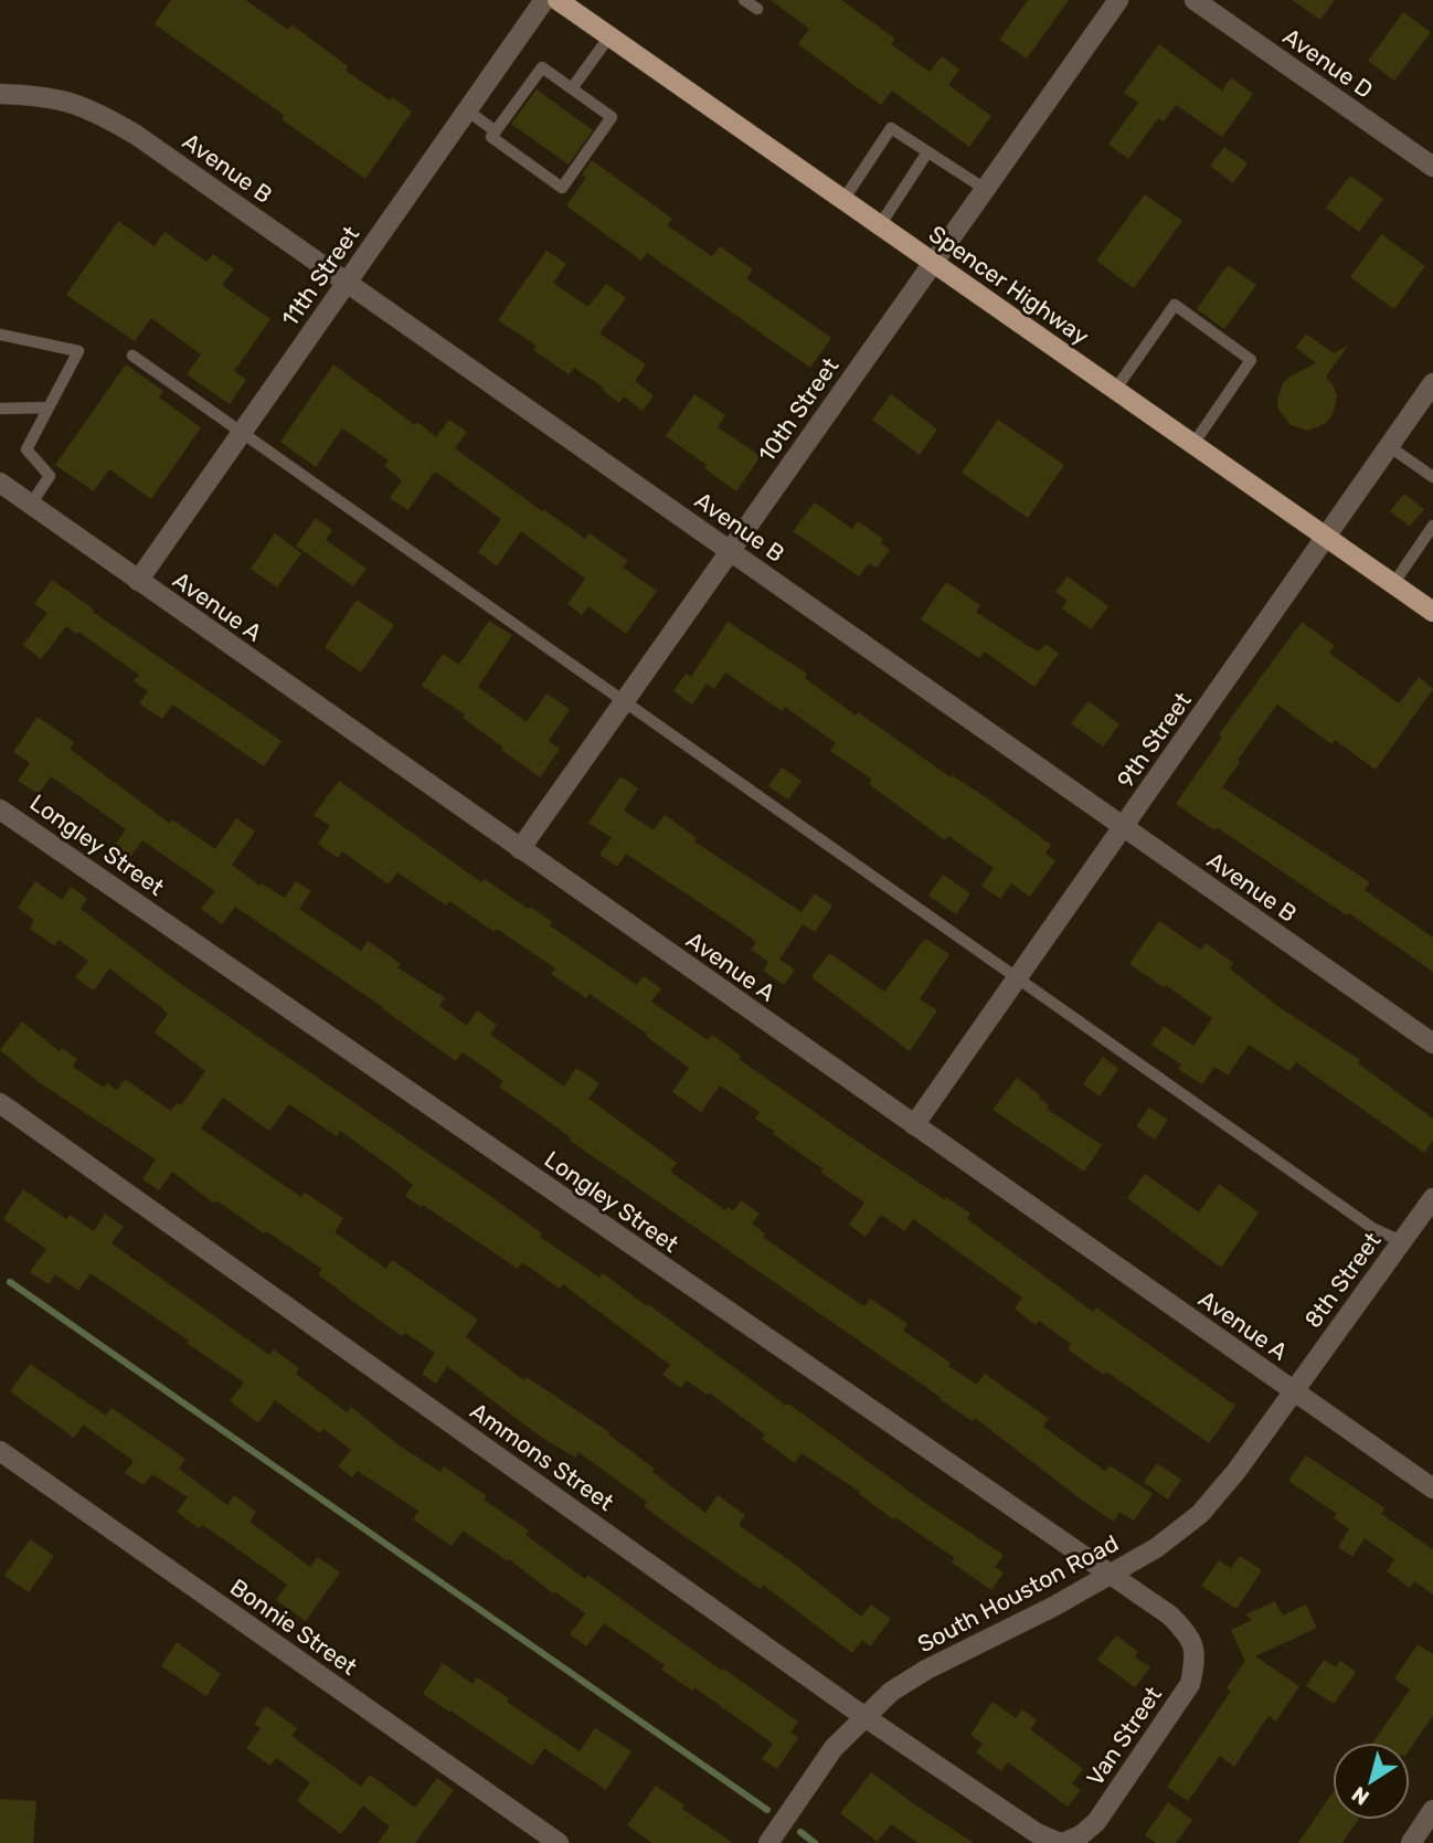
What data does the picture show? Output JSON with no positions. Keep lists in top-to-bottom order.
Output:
{
  "streets": {
    "main road": ["Spencer Highway"],
    "street": [
      "Avenue D",
      "Avenue B",
      "11th Street",
      "10th Street",
      "Avenue A",
      "9th Street",
      "Longley Street",
      "8th Street",
      "Ammons Street",
      "South Houston Road",
      "Bonnie Street",
      "Van Street"
    ]
  },
  "crossings": [
    ["Avenue B", "11th Street"],
    ["Avenue B", "10th Street"],
    ["Avenue B", "9th Street"],
    ["11th Street", "Avenue A"],
    ["Spencer Highway", "10th Street"],
    ["Spencer Highway", "9th Street"],
    ["10th Street", "Avenue A"],
    ["Avenue A", "9th Street"],
    ["Avenue A", "8th Street"],
    ["Avenue A", "South Houston Road"],
    ["Longley Street", "South Houston Road"],
    ["Longley Street", "Van Street"],
    ["8th Street", "South Houston Road"],
    ["Ammons Street", "South Houston Road"],
    ["Ammons Street", "Van Street"]
  ],
  "north": "bottom left"
}
